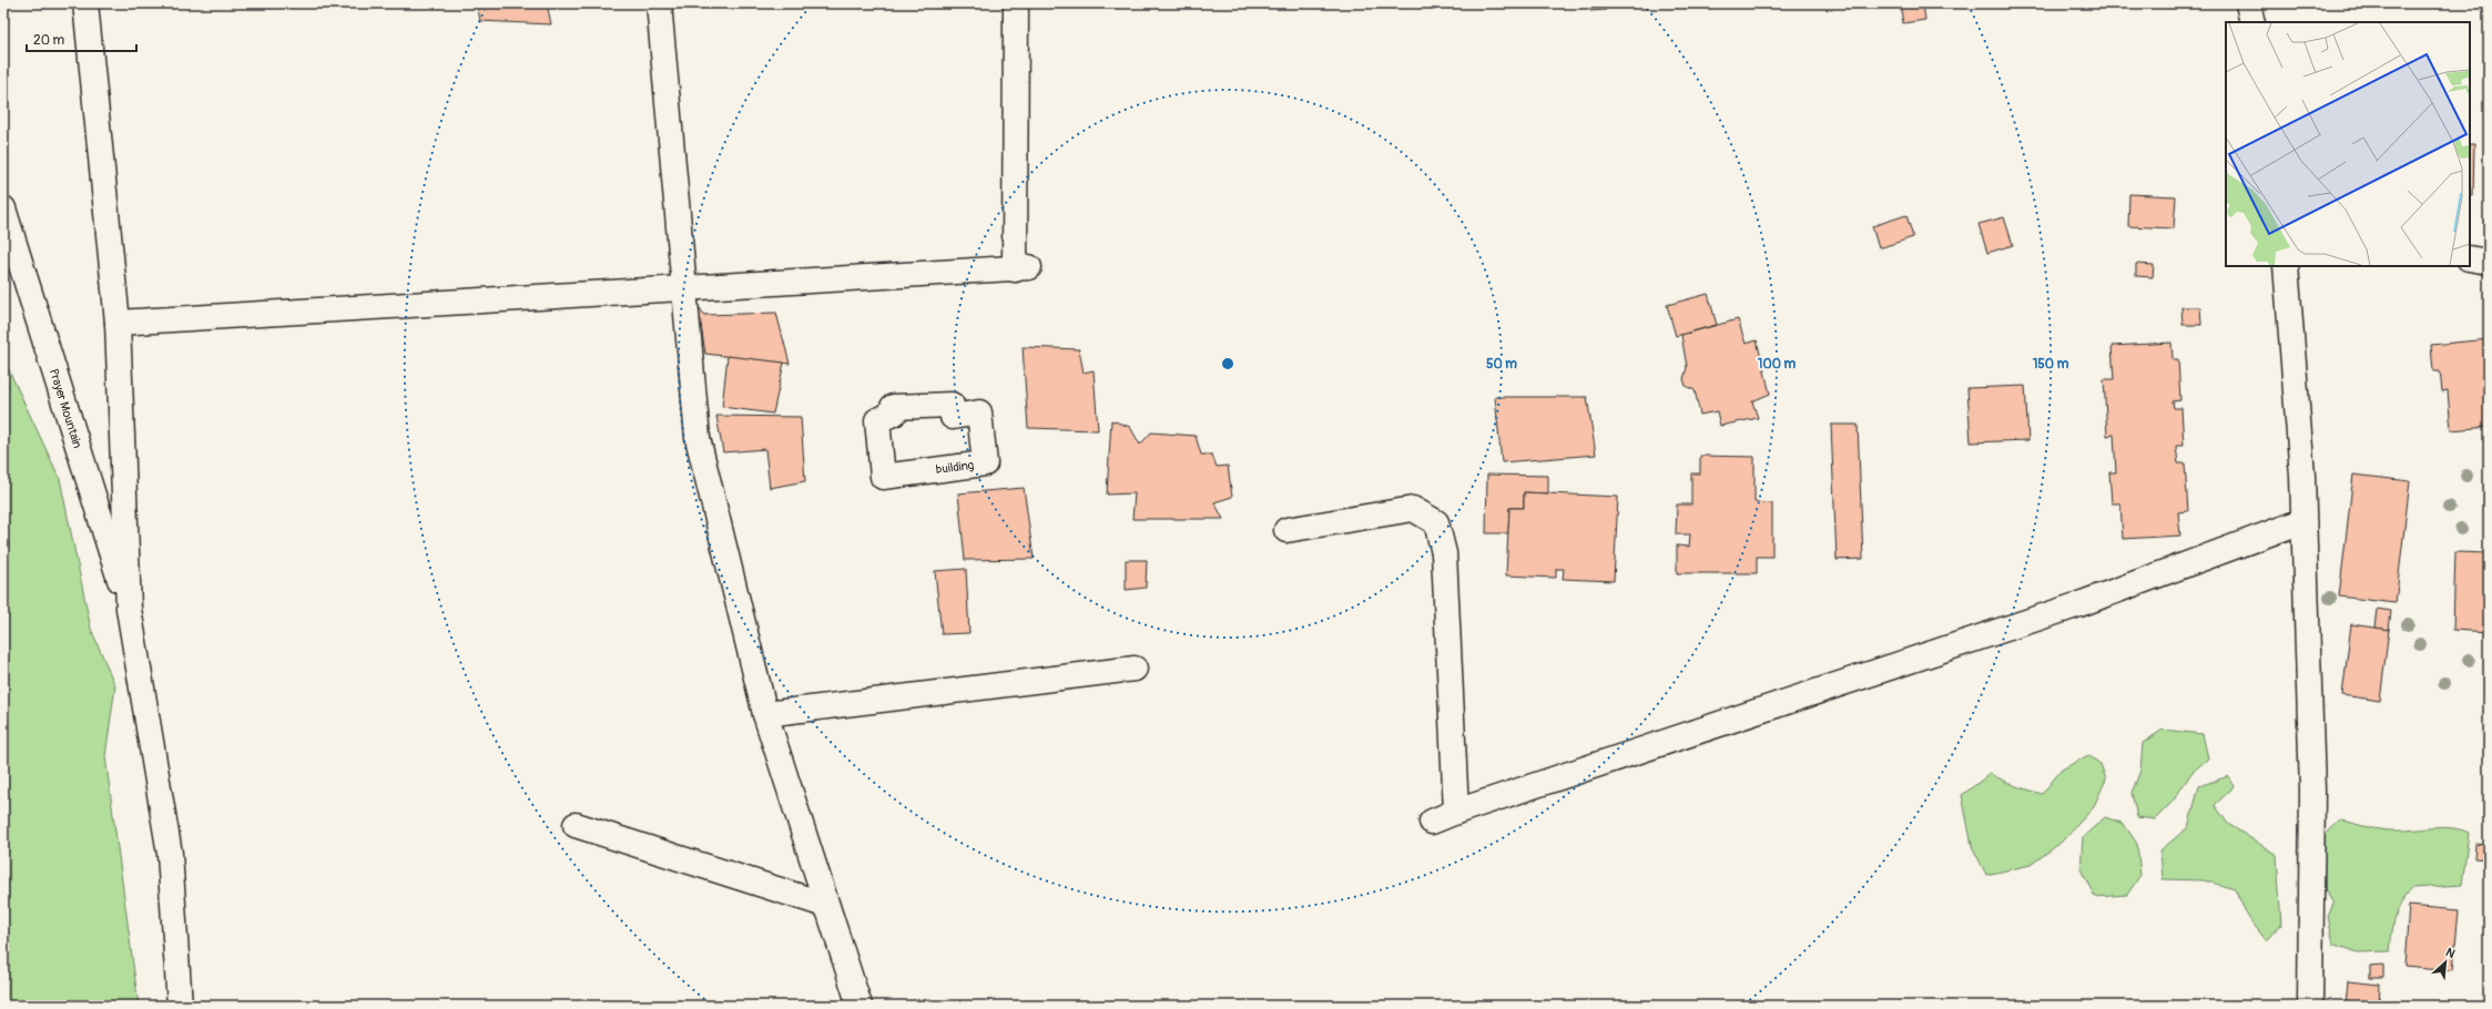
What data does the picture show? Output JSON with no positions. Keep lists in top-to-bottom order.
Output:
{
  "streets": {
    "street": ["Prayer Mountain", "building"]
  },
  "scale_bar": "20 m",
  "north": "top right",
  "rings": ["50 m", "100 m", "150 m"]
}
